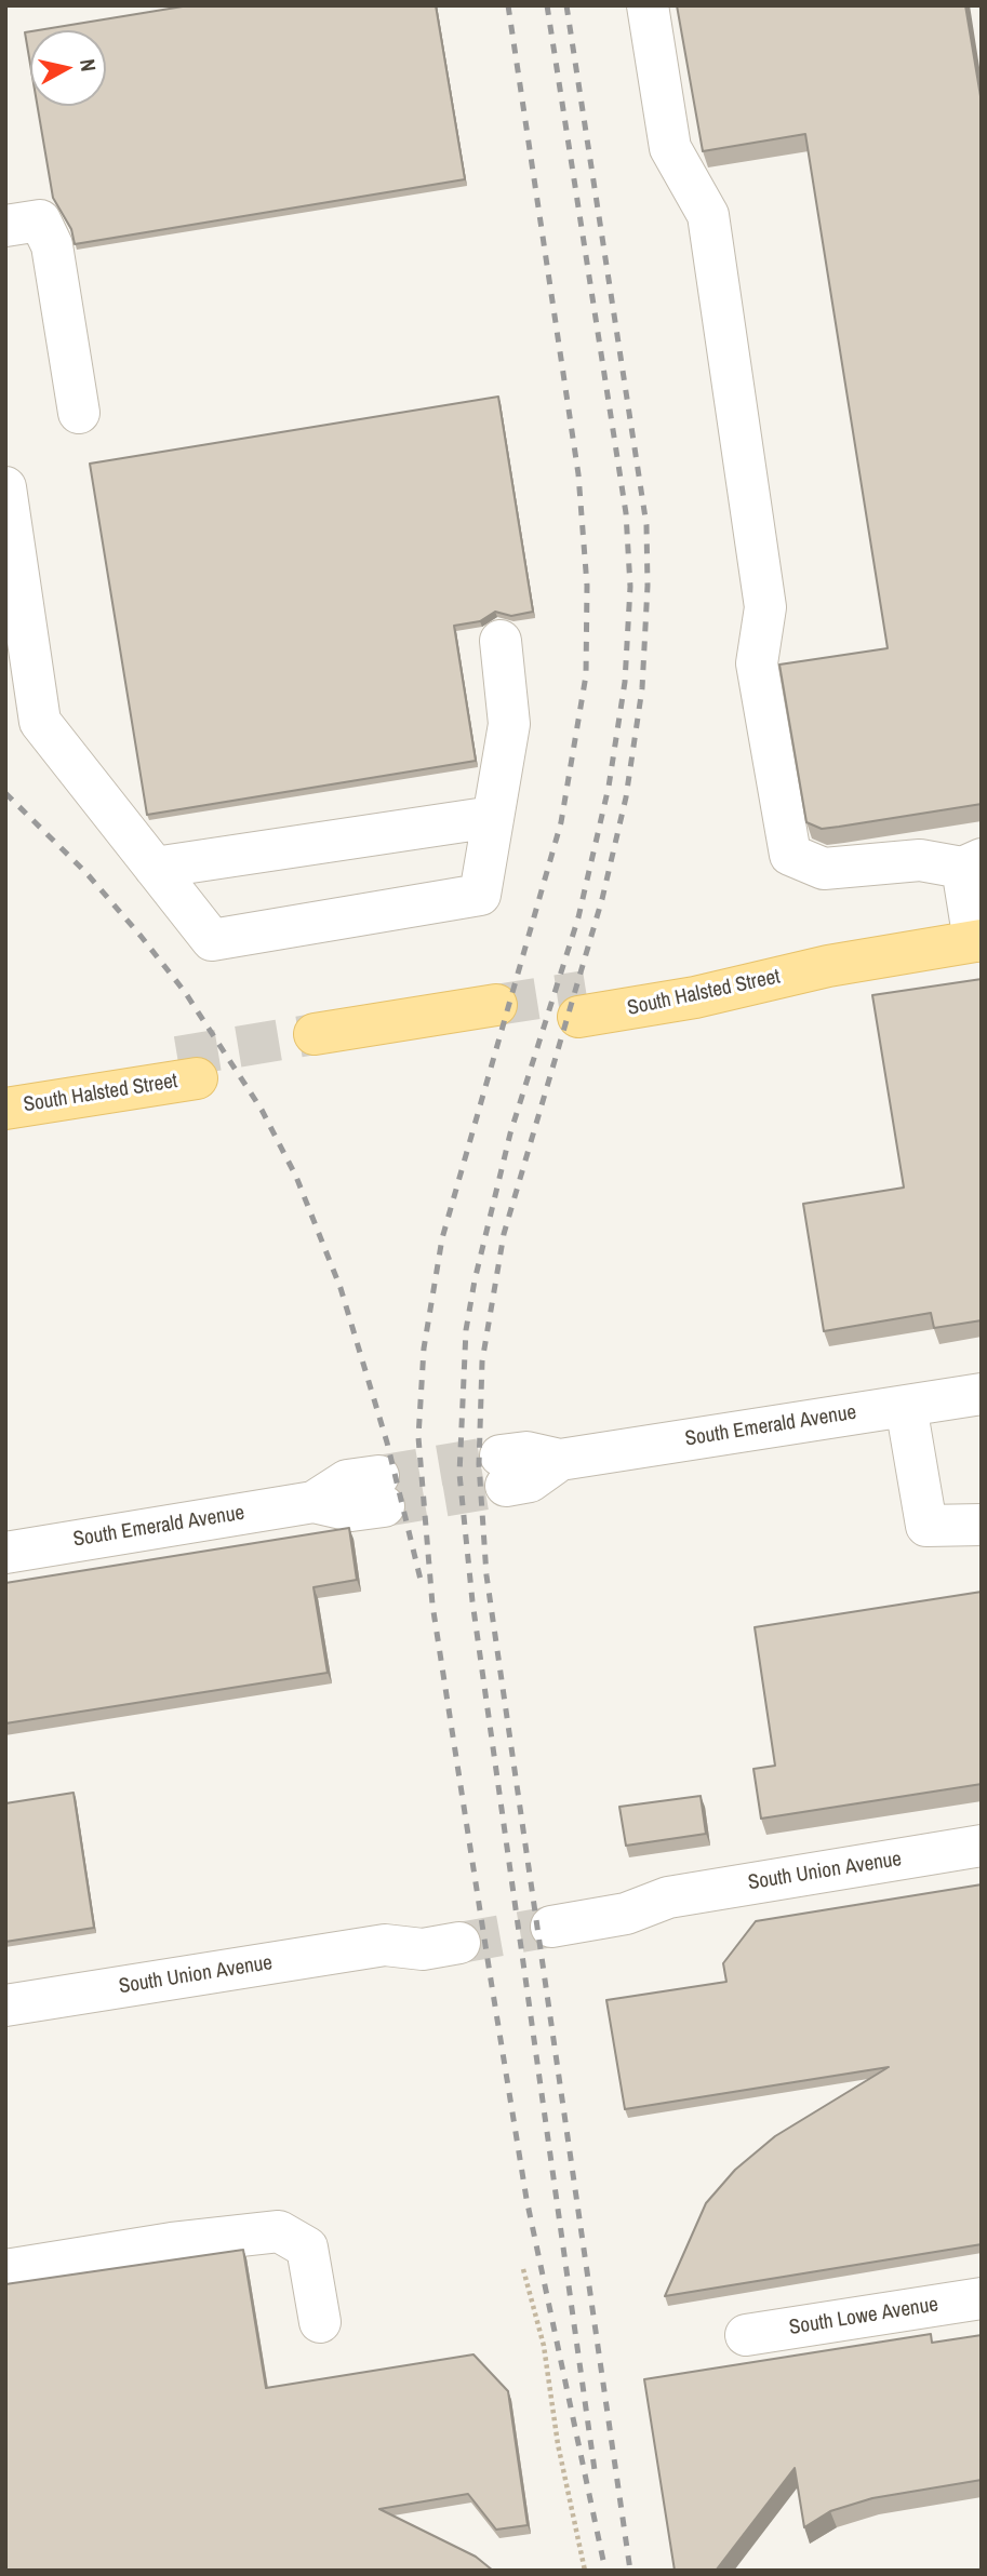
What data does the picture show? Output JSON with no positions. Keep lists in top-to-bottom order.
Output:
{
  "streets": {
    "main road": ["South Halsted Street"],
    "street": ["South Emerald Avenue", "South Union Avenue", "South Lowe Avenue"]
  },
  "north": "right"
}
